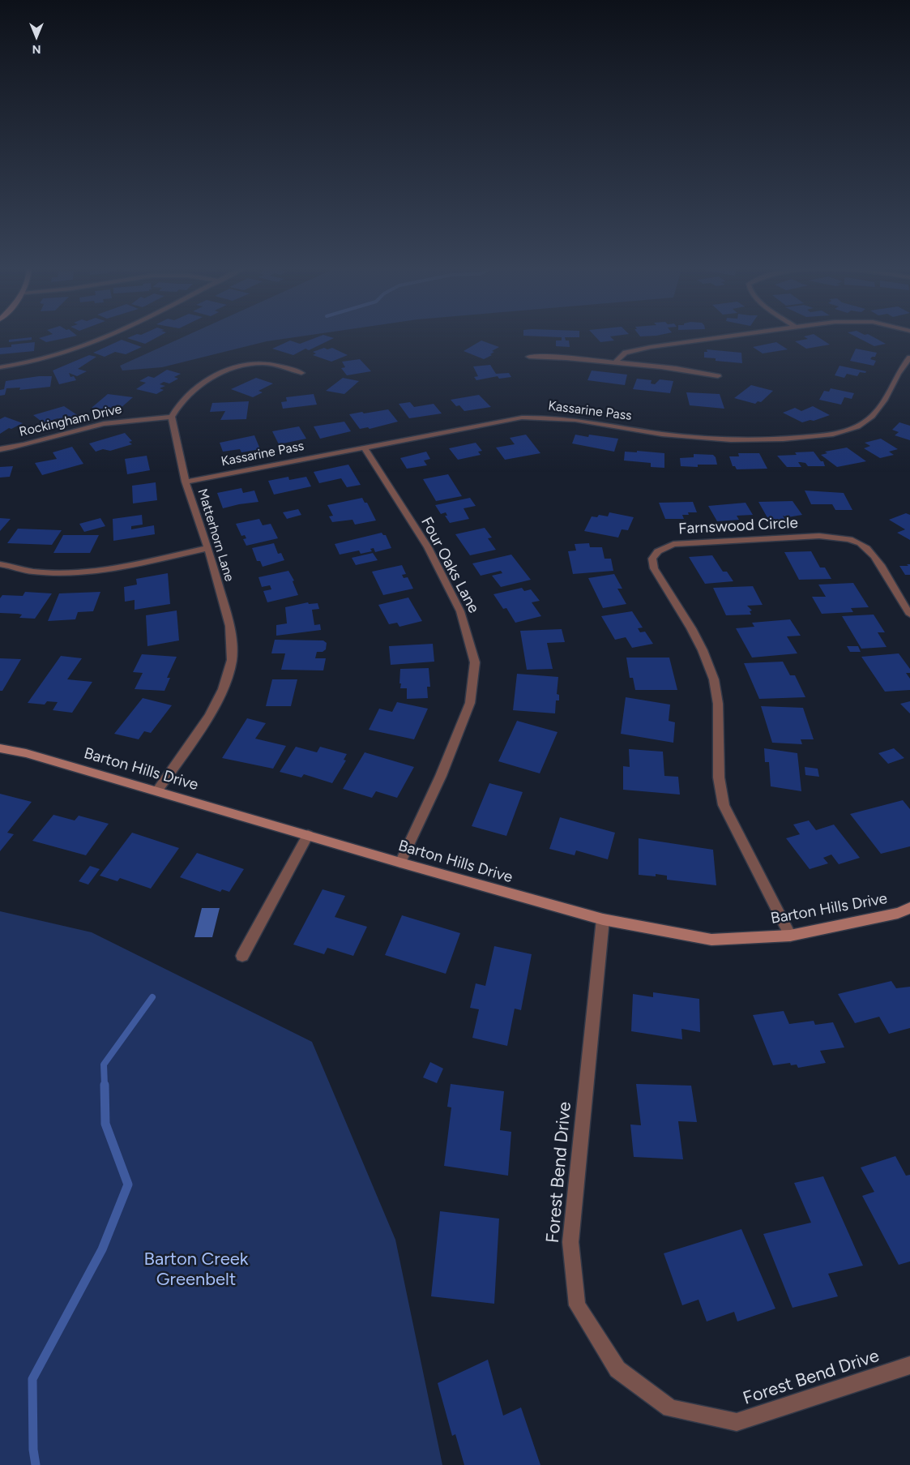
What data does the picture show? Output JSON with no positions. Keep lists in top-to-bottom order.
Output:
{
  "streets": {
    "street": [
      "Kassarine Pass",
      "Rockingham Drive",
      "Farnswood Circle",
      "Matterhorn Lane",
      "Four Oaks Lane",
      "Barton Hills Drive",
      "Forest Bend Drive"
    ]
  },
  "crossings": [
    ["Kassarine Pass", "Matterhorn Lane"],
    ["Kassarine Pass", "Four Oaks Lane"],
    ["Rockingham Drive", "Matterhorn Lane"],
    ["Farnswood Circle", "Barton Hills Drive"],
    ["Matterhorn Lane", "Barton Hills Drive"],
    ["Four Oaks Lane", "Barton Hills Drive"],
    ["Barton Hills Drive", "Forest Bend Drive"]
  ],
  "parks": ["Barton Creek Greenbelt"],
  "north": "bottom"
}
